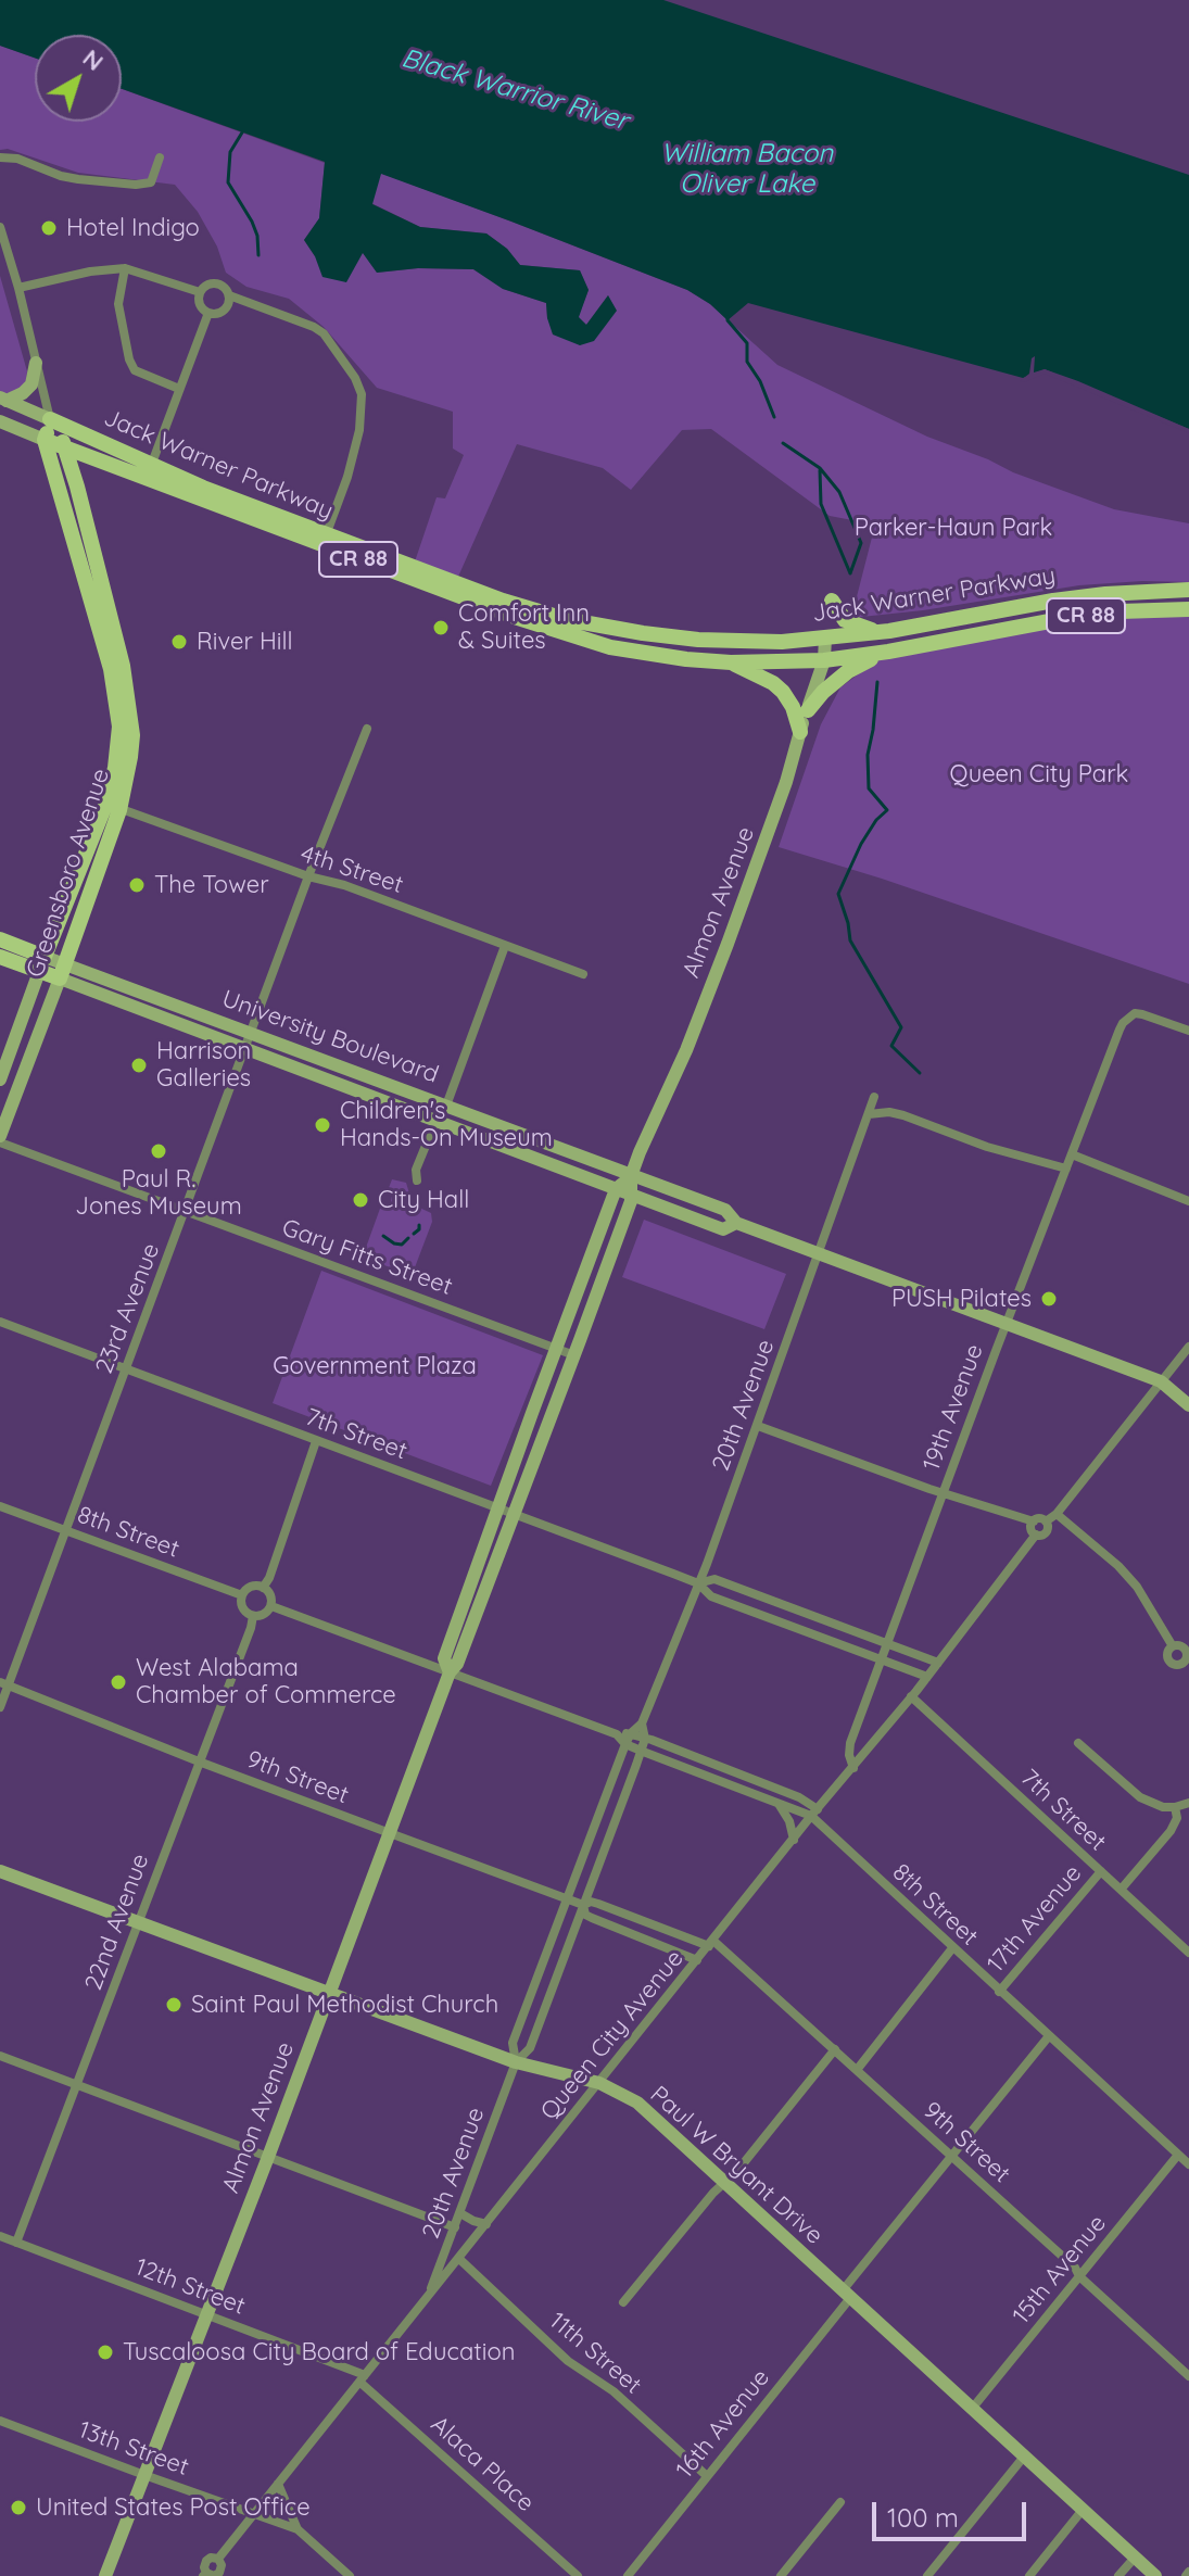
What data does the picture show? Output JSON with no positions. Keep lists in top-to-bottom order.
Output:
{
  "streets": {
    "main road": [
      "Jack Warner Parkway",
      "CR 88",
      "Greensboro Avenue",
      "Almon Avenue",
      "University Boulevard",
      "Paul W Bryant Drive"
    ],
    "street": [
      "4th Street",
      "Gary Fitts Street",
      "23rd Avenue",
      "20th Avenue",
      "19th Avenue",
      "7th Street",
      "8th Street",
      "9th Street",
      "17th Avenue",
      "22nd Avenue",
      "Queen City Avenue",
      "15th Avenue",
      "12th Street",
      "11th Street",
      "16th Avenue",
      "13th Street",
      "Alaca Place"
    ]
  },
  "crossings": [
    ["Jack Warner Parkway", "Greensboro Avenue"],
    ["Jack Warner Parkway", "Almon Avenue"],
    ["4th Street", "Greensboro Avenue"],
    ["4th Street", "23rd Avenue"],
    ["Greensboro Avenue", "University Boulevard"],
    ["Greensboro Avenue", "Gary Fitts Street"],
    ["Almon Avenue", "University Boulevard"],
    ["Almon Avenue", "Gary Fitts Street"],
    ["Almon Avenue", "7th Street"],
    ["Almon Avenue", "8th Street"],
    ["Almon Avenue", "9th Street"],
    ["Almon Avenue", "Paul W Bryant Drive"],
    ["Almon Avenue", "12th Street"],
    ["Almon Avenue", "13th Street"],
    ["University Boulevard", "23rd Avenue"],
    ["University Boulevard", "20th Avenue"],
    ["University Boulevard", "19th Avenue"],
    ["University Boulevard", "Queen City Avenue"],
    ["Gary Fitts Street", "23rd Avenue"],
    ["23rd Avenue", "7th Street"],
    ["23rd Avenue", "8th Street"],
    ["23rd Avenue", "9th Street"],
    ["20th Avenue", "7th Street"],
    ["20th Avenue", "8th Street"],
    ["20th Avenue", "9th Street"],
    ["20th Avenue", "Queen City Avenue"],
    ["20th Avenue", "Paul W Bryant Drive"],
    ["19th Avenue", "7th Street"],
    ["19th Avenue", "Queen City Avenue"],
    ["7th Street", "17th Avenue"],
    ["7th Street", "Queen City Avenue"],
    ["8th Street", "17th Avenue"],
    ["8th Street", "22nd Avenue"],
    ["8th Street", "Queen City Avenue"],
    ["8th Street", "15th Avenue"],
    ["8th Street", "16th Avenue"],
    ["9th Street", "17th Avenue"],
    ["9th Street", "22nd Avenue"],
    ["9th Street", "Queen City Avenue"],
    ["9th Street", "15th Avenue"],
    ["9th Street", "16th Avenue"],
    ["22nd Avenue", "Paul W Bryant Drive"],
    ["22nd Avenue", "12th Street"],
    ["Queen City Avenue", "Paul W Bryant Drive"],
    ["Queen City Avenue", "12th Street"],
    ["Queen City Avenue", "11th Street"],
    ["Queen City Avenue", "13th Street"],
    ["Queen City Avenue", "Alaca Place"],
    ["Paul W Bryant Drive", "15th Avenue"],
    ["Paul W Bryant Drive", "16th Avenue"],
    ["12th Street", "Alaca Place"],
    ["11th Street", "16th Avenue"]
  ],
  "water": ["Black Warrior River", "William Bacon Oliver Lake"],
  "parks": ["Parker-Haun Park", "Queen City Park", "Government Plaza"],
  "places": [
    "Hotel Indigo",
    "Comfort Inn & Suites",
    "River Hill",
    "The Tower",
    "Harrison Galleries",
    "Children's Hands-On Museum",
    "Paul R. Jones Museum",
    "City Hall",
    "PUSH Pilates",
    "West Alabama Chamber of Commerce",
    "Saint Paul Methodist Church",
    "Tuscaloosa City Board of Education",
    "United States Post Office"
  ],
  "scale_bar": "100 m",
  "north": "top right"
}
